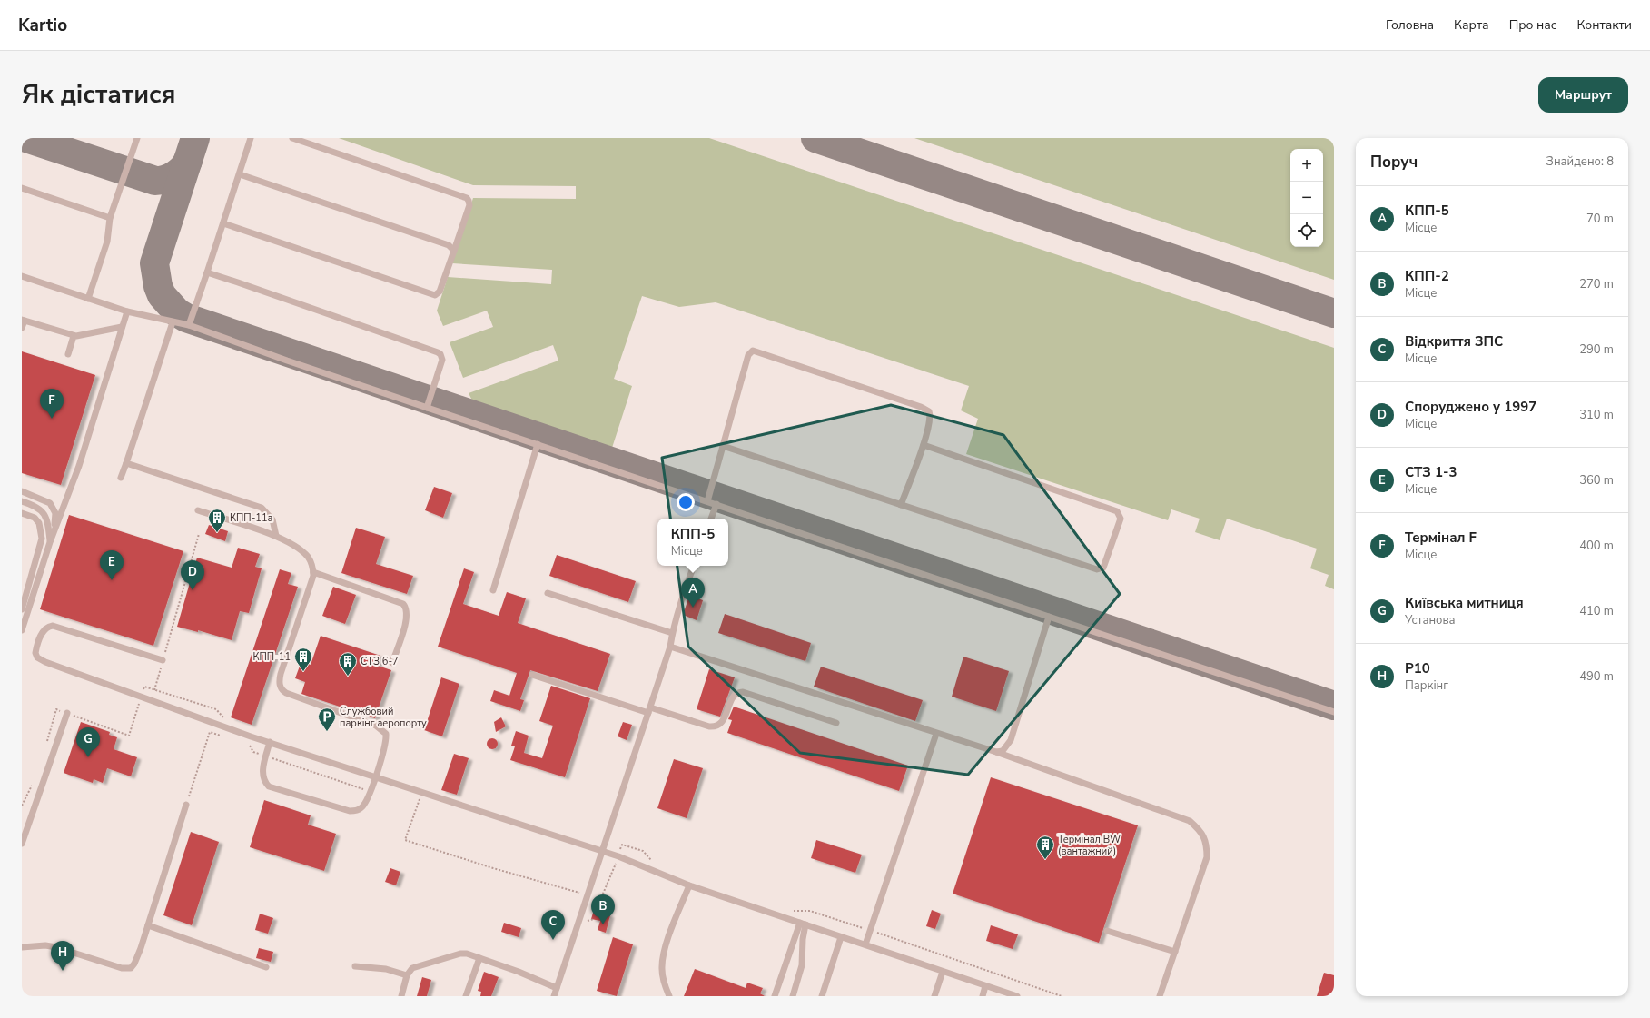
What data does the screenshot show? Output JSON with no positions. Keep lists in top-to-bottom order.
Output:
{
  "places": {
    "building": [
      "КПП-11а",
      "КПП-11",
      "СТЗ 6-7",
      "Термінал BW (вантажний)"
    ],
    "parking": ["Службовий паркінг аеропорту"]
  },
  "page": {
    "header": "Kartio",
    "nav": [
      "Головна",
      "Карта",
      "Про нас",
      "Контакти"
    ],
    "title": "Як дістатися",
    "buttons": "Маршрут",
    "heading": ["Поруч", "Знайдено: 8"],
    "map_buttons": ["+", "−"],
    "list": [
      {
        "mark": "A",
        "name": "КПП-5",
        "note": "Місце",
        "value": "70 m"
      },
      {
        "mark": "B",
        "name": "КПП-2",
        "note": "Місце",
        "value": "270 m"
      },
      {
        "mark": "C",
        "name": "Відкриття ЗПС",
        "note": "Місце",
        "value": "290 m"
      },
      {
        "mark": "D",
        "name": "Споруджено у 1997",
        "note": "Місце",
        "value": "310 m"
      },
      {
        "mark": "E",
        "name": "СТЗ 1-3",
        "note": "Місце",
        "value": "360 m"
      },
      {
        "mark": "F",
        "name": "Термінал F",
        "note": "Місце",
        "value": "400 m"
      },
      {
        "mark": "G",
        "name": "Київська митниця",
        "note": "Установа",
        "value": "410 m"
      },
      {
        "mark": "H",
        "name": "P10",
        "note": "Паркінг",
        "value": "490 m"
      }
    ],
    "pins": [
      "F",
      "E",
      "D",
      "A",
      "G",
      "B",
      "C",
      "H"
    ],
    "popup": ["КПП-5", "Місце"]
  }
}
